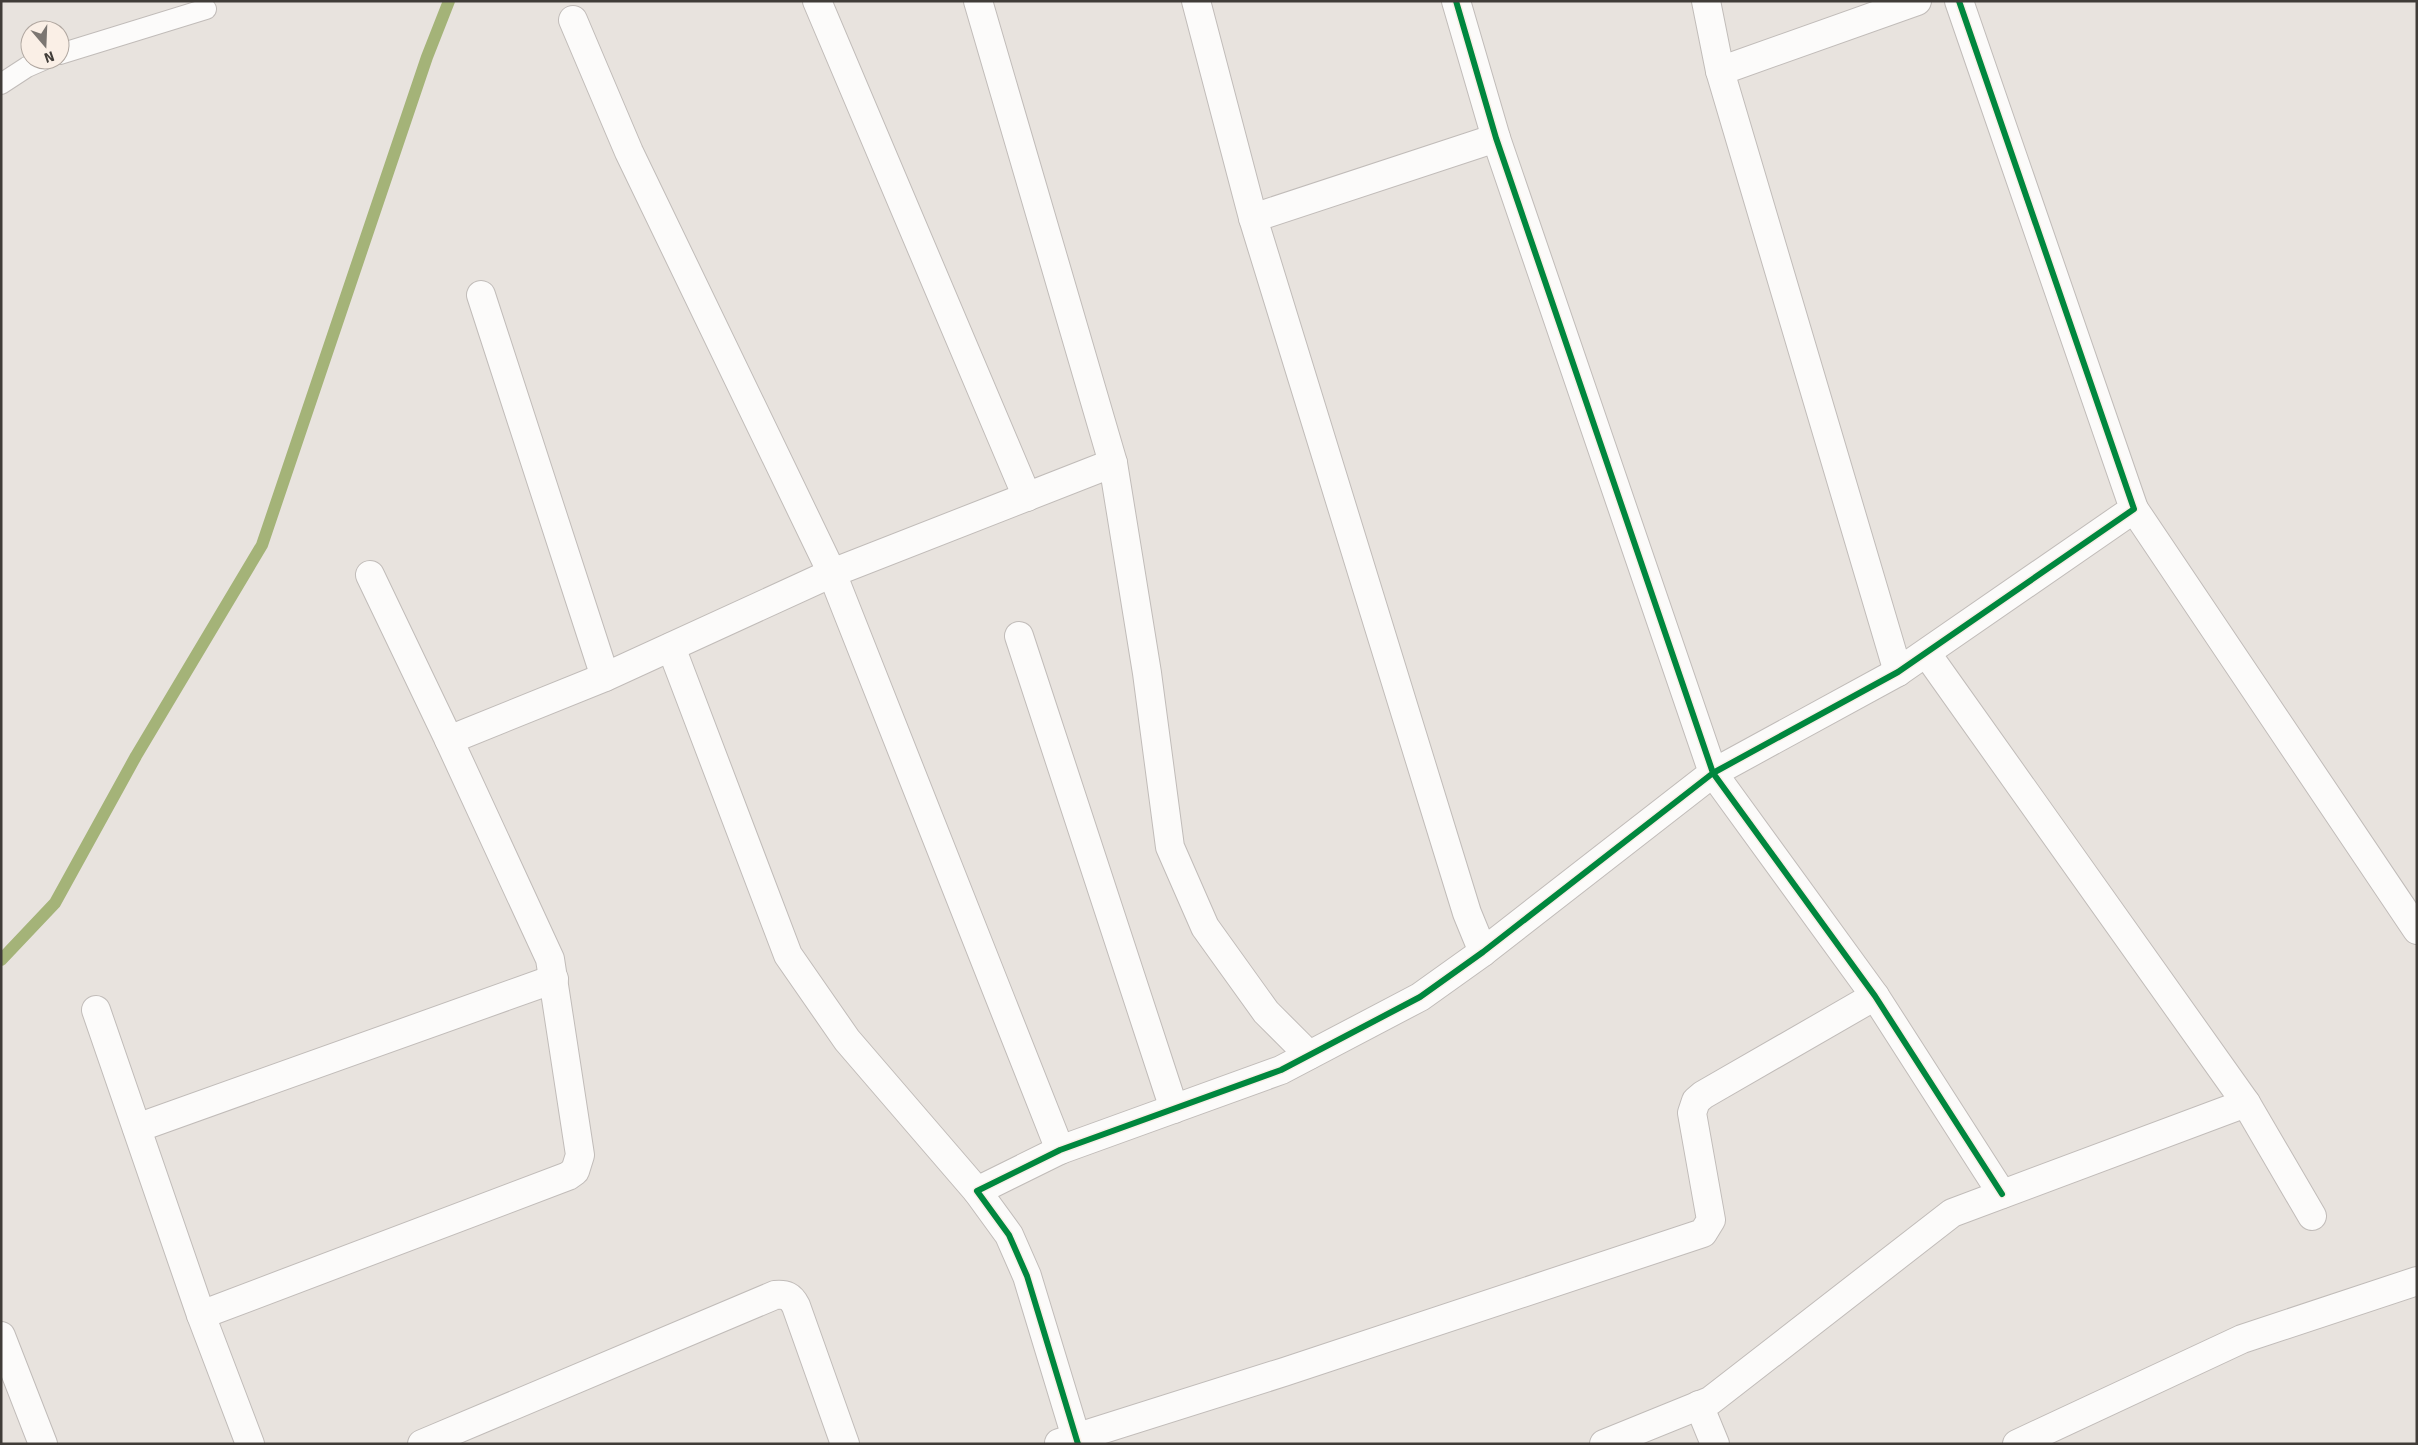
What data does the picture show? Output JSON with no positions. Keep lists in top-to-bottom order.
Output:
{
  "north": "bottom"
}
